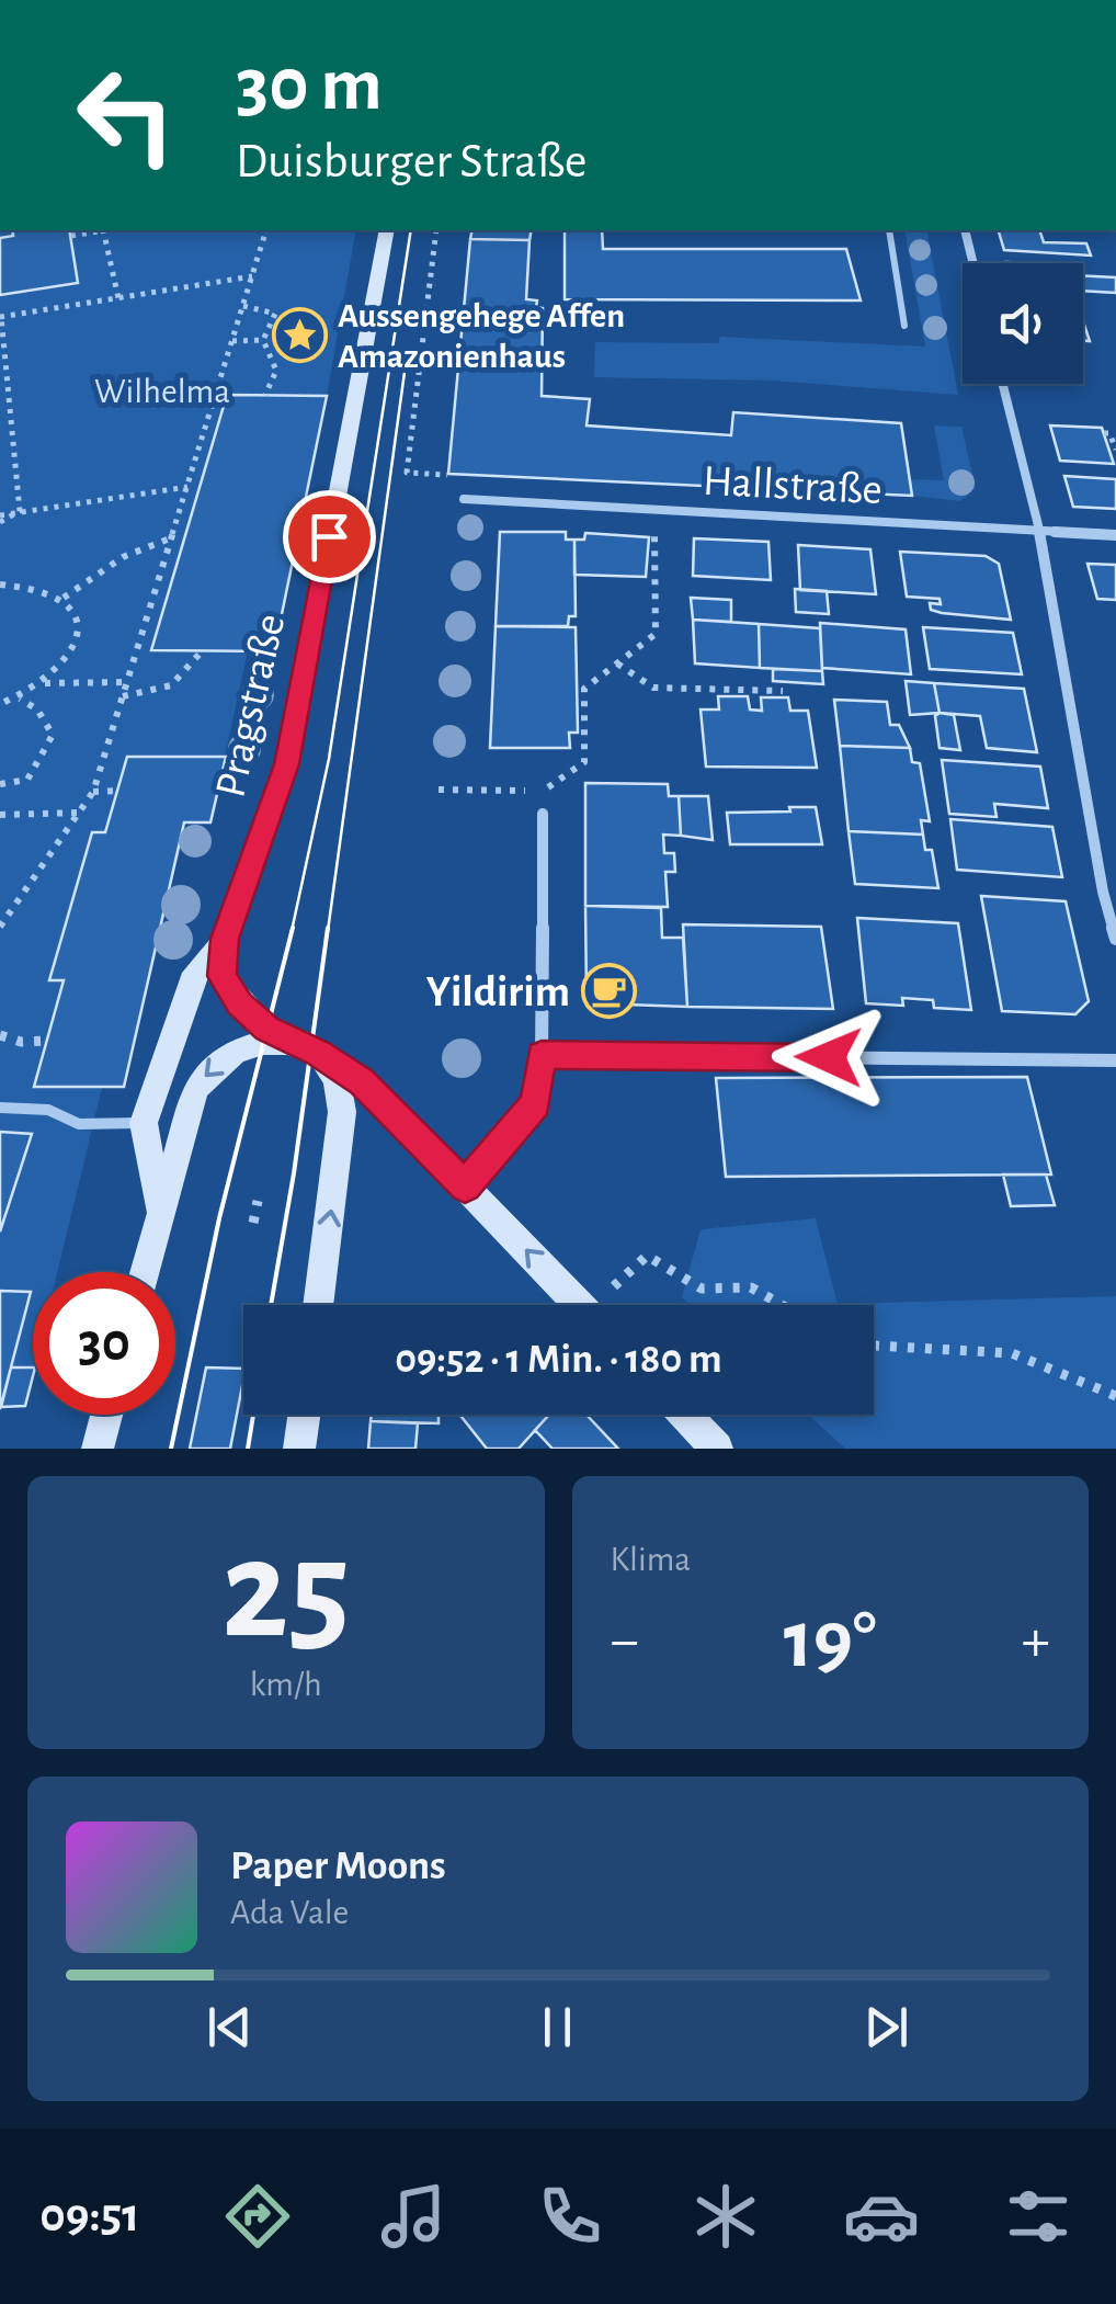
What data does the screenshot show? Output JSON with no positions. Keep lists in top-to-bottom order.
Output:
{
  "streets": {
    "main road": ["Pragstraße"],
    "street": ["Hallstraße"]
  },
  "parks": ["Wilhelma"],
  "places": {
    "place": ["Aussengehege Affen Amazonienhaus"],
    "cafe": ["Yildirim"]
  },
  "page": {
    "turn": ["30 m", "Duisburger Straße"],
    "limit": "30",
    "trip": "09:52 · 1 Min. · 180 m",
    "tile": [
      ["25", "km/h"],
      "Klima"
    ],
    "heat": ["−", "19°", "+"],
    "song": ["Paper Moons", "Ada Vale"],
    "tabs": "09:51"
  }
}
